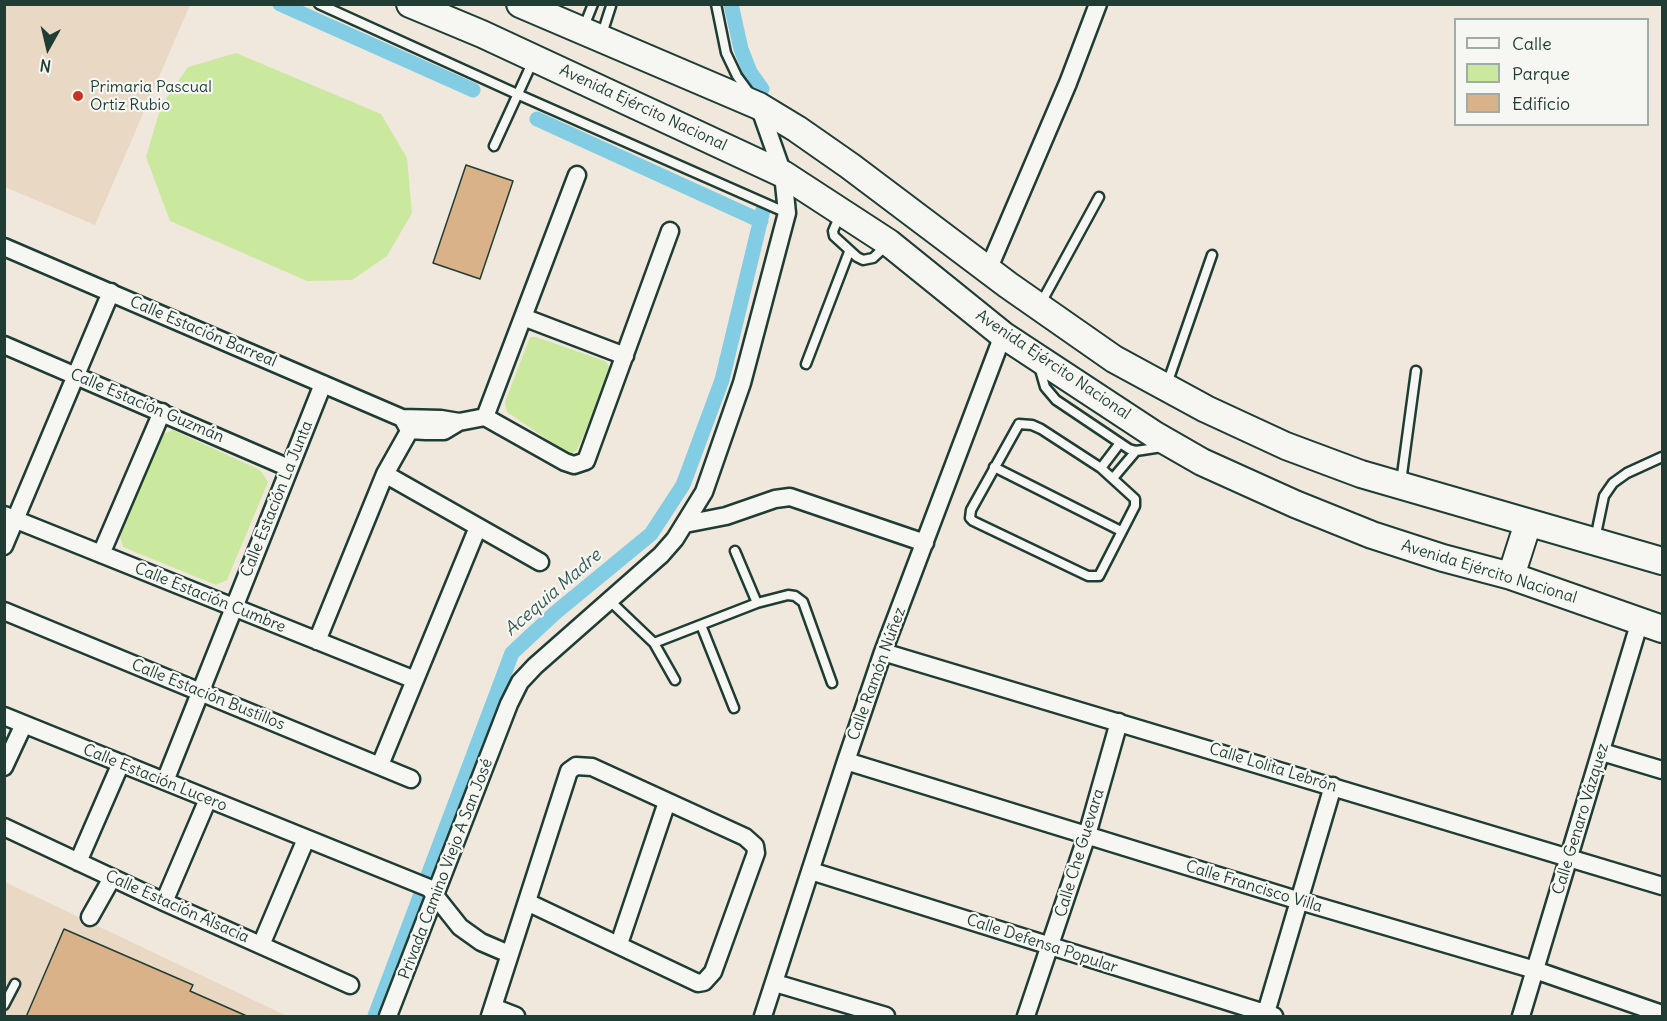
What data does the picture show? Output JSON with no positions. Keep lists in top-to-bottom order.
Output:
{
  "streets": {
    "main road": ["Avenida Ejército Nacional"],
    "street": [
      "Calle Estación Barreal",
      "Calle Estación Guzmán",
      "Calle Estación La Junta",
      "Calle Estación Cumbre",
      "Calle Ramón Núñez",
      "Calle Estación Bustillos",
      "Calle Lolita Lebrón",
      "Calle Estación Lucero",
      "Calle Genaro Vázquez",
      "Calle Che Guevara",
      "Privada Camino Viejo A San José",
      "Calle Francisco Villa",
      "Calle Estación Alsacia",
      "Calle Defensa Popular"
    ]
  },
  "crossings": [
    ["Avenida Ejército Nacional", "Calle Ramón Núñez"],
    ["Avenida Ejército Nacional", "Calle Genaro Vázquez"],
    ["Calle Estación Barreal", "Calle Estación La Junta"],
    ["Calle Estación Guzmán", "Calle Estación La Junta"],
    ["Calle Estación La Junta", "Calle Estación Cumbre"],
    ["Calle Estación La Junta", "Calle Estación Bustillos"],
    ["Calle Estación La Junta", "Calle Estación Lucero"],
    ["Calle Ramón Núñez", "Calle Lolita Lebrón"],
    ["Calle Ramón Núñez", "Calle Francisco Villa"],
    ["Calle Ramón Núñez", "Calle Defensa Popular"],
    ["Calle Lolita Lebrón", "Calle Genaro Vázquez"],
    ["Calle Lolita Lebrón", "Calle Che Guevara"],
    ["Calle Estación Lucero", "Privada Camino Viejo A San José"],
    ["Calle Genaro Vázquez", "Calle Francisco Villa"],
    ["Calle Che Guevara", "Calle Francisco Villa"],
    ["Calle Che Guevara", "Calle Defensa Popular"]
  ],
  "water": ["Acequia Madre"],
  "places": ["Primaria Pascual Ortiz Rubio"],
  "legend": ["Calle", "Parque", "Edificio"],
  "north": "bottom"
}
